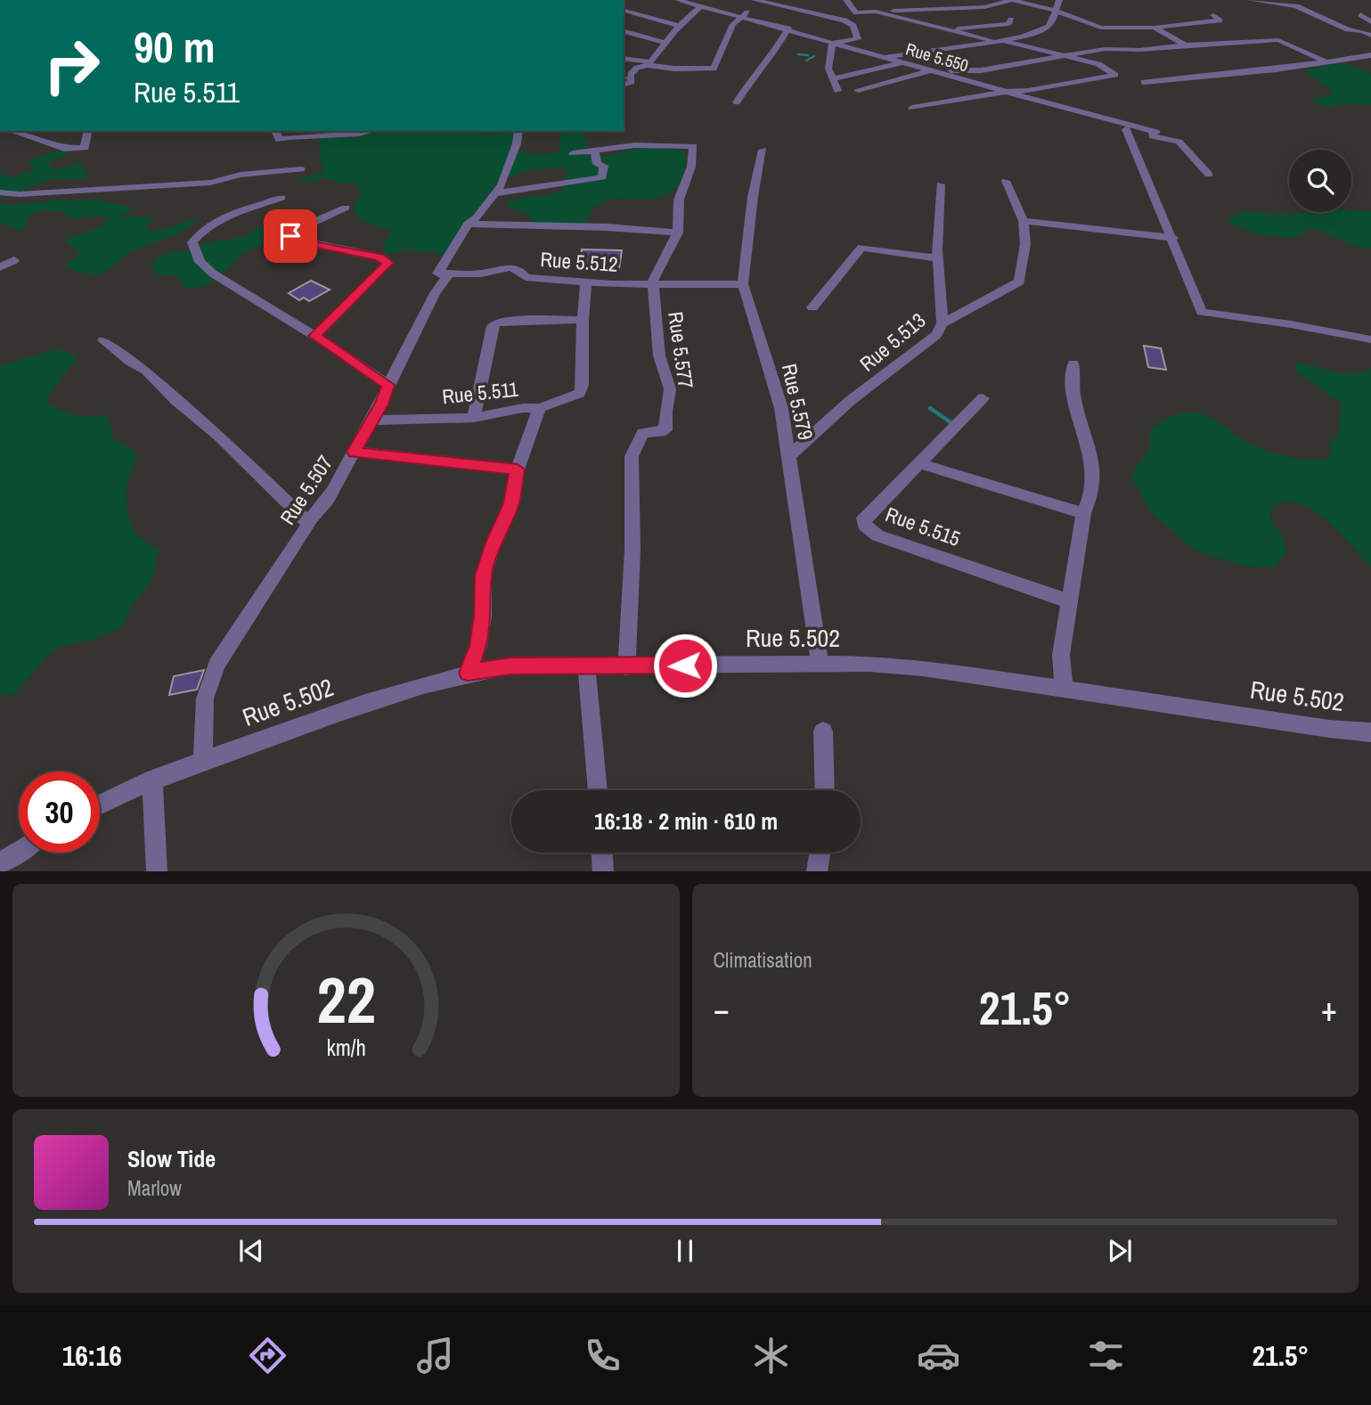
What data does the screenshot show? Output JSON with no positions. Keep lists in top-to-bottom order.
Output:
{
  "streets": {
    "street": [
      "Rue 5.550",
      "Rue 5.512",
      "Rue 5.513",
      "Rue 5.577",
      "Rue 5.511",
      "Rue 5.579",
      "Rue 5.507",
      "Rue 5.515",
      "Rue 5.502"
    ]
  },
  "crossings": [
    ["Rue 5.512", "Rue 5.577"],
    ["Rue 5.512", "Rue 5.579"],
    ["Rue 5.513", "Rue 5.579"],
    ["Rue 5.577", "Rue 5.502"],
    ["Rue 5.511", "Rue 5.507"],
    ["Rue 5.511", "Rue 5.502"],
    ["Rue 5.579", "Rue 5.502"],
    ["Rue 5.507", "Rue 5.502"]
  ],
  "page": {
    "turn": ["90 m", "Rue 5.511"],
    "limit": "30",
    "trip": "16:18 · 2 min · 610 m",
    "tile": "Climatisation",
    "heat": ["−", "21.5°", "+"],
    "song": ["Slow Tide", "Marlow"],
    "tabs": ["16:16", "21.5°"],
    "gauge": ["22", "km/h"]
  }
}
